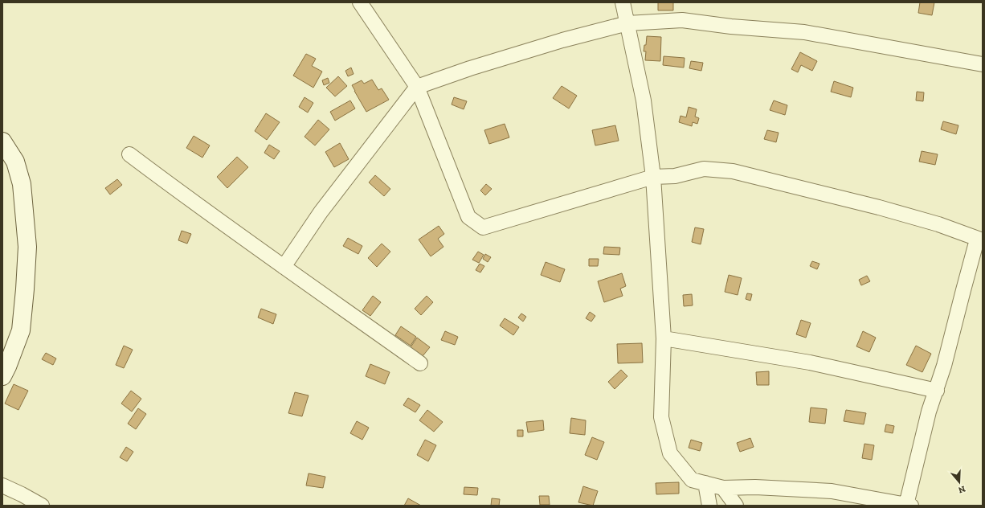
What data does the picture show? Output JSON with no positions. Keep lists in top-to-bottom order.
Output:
{
  "north": "bottom"
}
